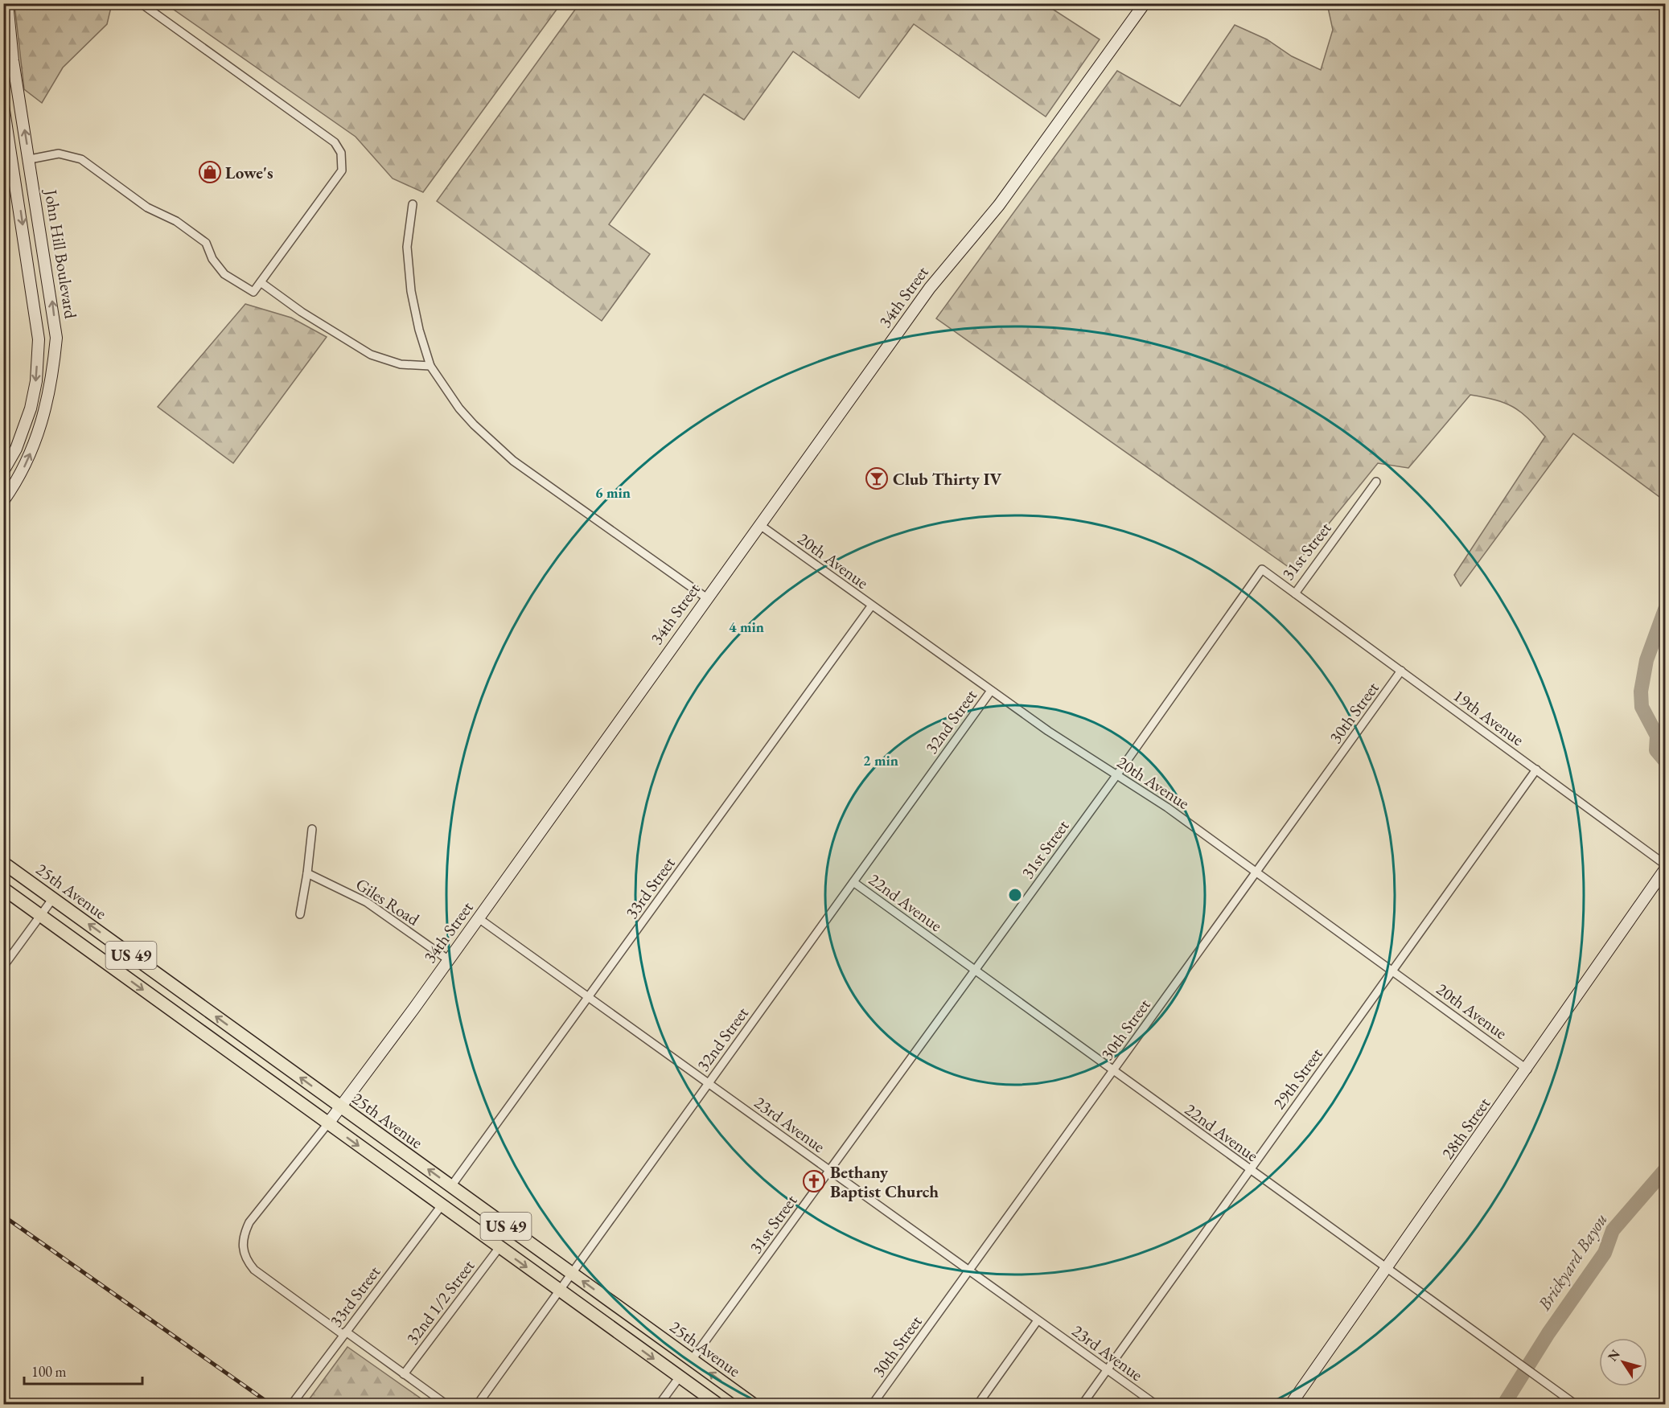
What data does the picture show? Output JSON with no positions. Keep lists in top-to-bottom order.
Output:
{
  "streets": {
    "main road": ["25th Avenue", "US 49"],
    "street": [
      "John Hill Boulevard",
      "34th Street",
      "31st Street",
      "20th Avenue",
      "30th Street",
      "19th Avenue",
      "32nd Street",
      "33rd Street",
      "Giles Road",
      "22nd Avenue",
      "29th Street",
      "23rd Avenue",
      "28th Street",
      "32nd 1/2 Street"
    ]
  },
  "crossings": [
    ["34th Street", "20th Avenue"],
    ["34th Street", "33rd Street"],
    ["34th Street", "25th Avenue"],
    ["34th Street", "Giles Road"],
    ["34th Street", "US 49"],
    ["34th Street", "23rd Avenue"],
    ["31st Street", "20th Avenue"],
    ["31st Street", "19th Avenue"],
    ["31st Street", "25th Avenue"],
    ["31st Street", "22nd Avenue"],
    ["31st Street", "23rd Avenue"],
    ["20th Avenue", "30th Street"],
    ["20th Avenue", "32nd Street"],
    ["20th Avenue", "33rd Street"],
    ["20th Avenue", "29th Street"],
    ["20th Avenue", "28th Street"],
    ["30th Street", "19th Avenue"],
    ["30th Street", "22nd Avenue"],
    ["30th Street", "23rd Avenue"],
    ["19th Avenue", "29th Street"],
    ["32nd Street", "25th Avenue"],
    ["32nd Street", "22nd Avenue"],
    ["32nd Street", "US 49"],
    ["32nd Street", "23rd Avenue"],
    ["33rd Street", "25th Avenue"],
    ["33rd Street", "US 49"],
    ["33rd Street", "23rd Avenue"],
    ["22nd Avenue", "29th Street"],
    ["22nd Avenue", "28th Street"],
    ["US 49", "32nd 1/2 Street"],
    ["29th Street", "23rd Avenue"]
  ],
  "water": ["Brickyard Bayou"],
  "places": {
    "shop": ["Lowe's"],
    "bar": ["Club Thirty IV"],
    "church": ["Bethany Baptist Church"]
  },
  "scale_bar": "100 m",
  "north": "top left",
  "rings": ["6 min", "4 min", "2 min"]
}
